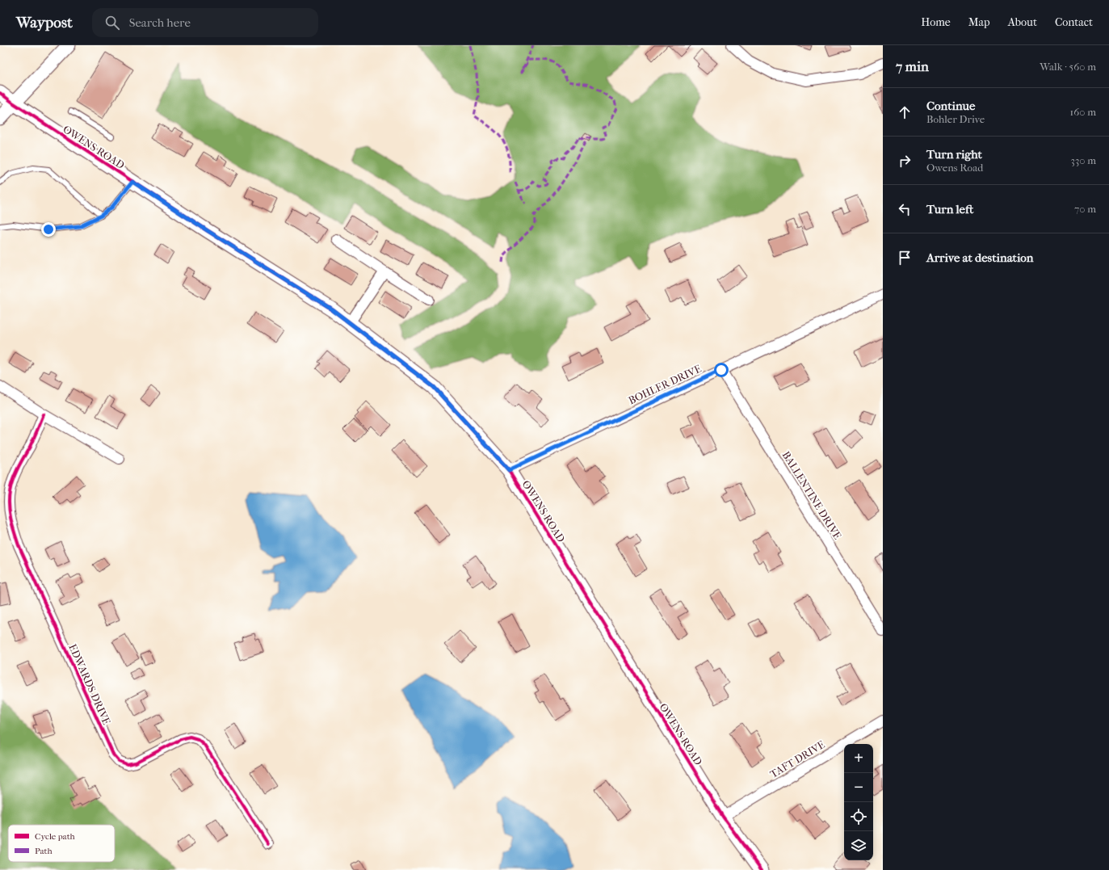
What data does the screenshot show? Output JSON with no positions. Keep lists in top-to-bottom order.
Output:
{
  "streets": {
    "street": [
      "OWENS ROAD",
      "BOHLER DRIVE",
      "BALLENTINE DRIVE",
      "EDWARDS DRIVE",
      "TAFT DRIVE"
    ]
  },
  "crossings": [
    ["OWENS ROAD", "BOHLER DRIVE"],
    ["OWENS ROAD", "TAFT DRIVE"],
    ["BOHLER DRIVE", "BALLENTINE DRIVE"]
  ],
  "legend": ["Cycle path", "Path"],
  "page": {
    "header": "Waypost",
    "search": "Search here",
    "nav": [
      "Home",
      "Map",
      "About",
      "Contact"
    ],
    "heading": ["7 min", "Walk · 560 m"],
    "list": [
      ["Continue", "Bohler Drive", "160 m"],
      ["Turn right", "Owens Road", "330 m"],
      ["Turn left", "70 m"],
      "Arrive at destination"
    ],
    "map_buttons": ["+", "−"]
  }
}
